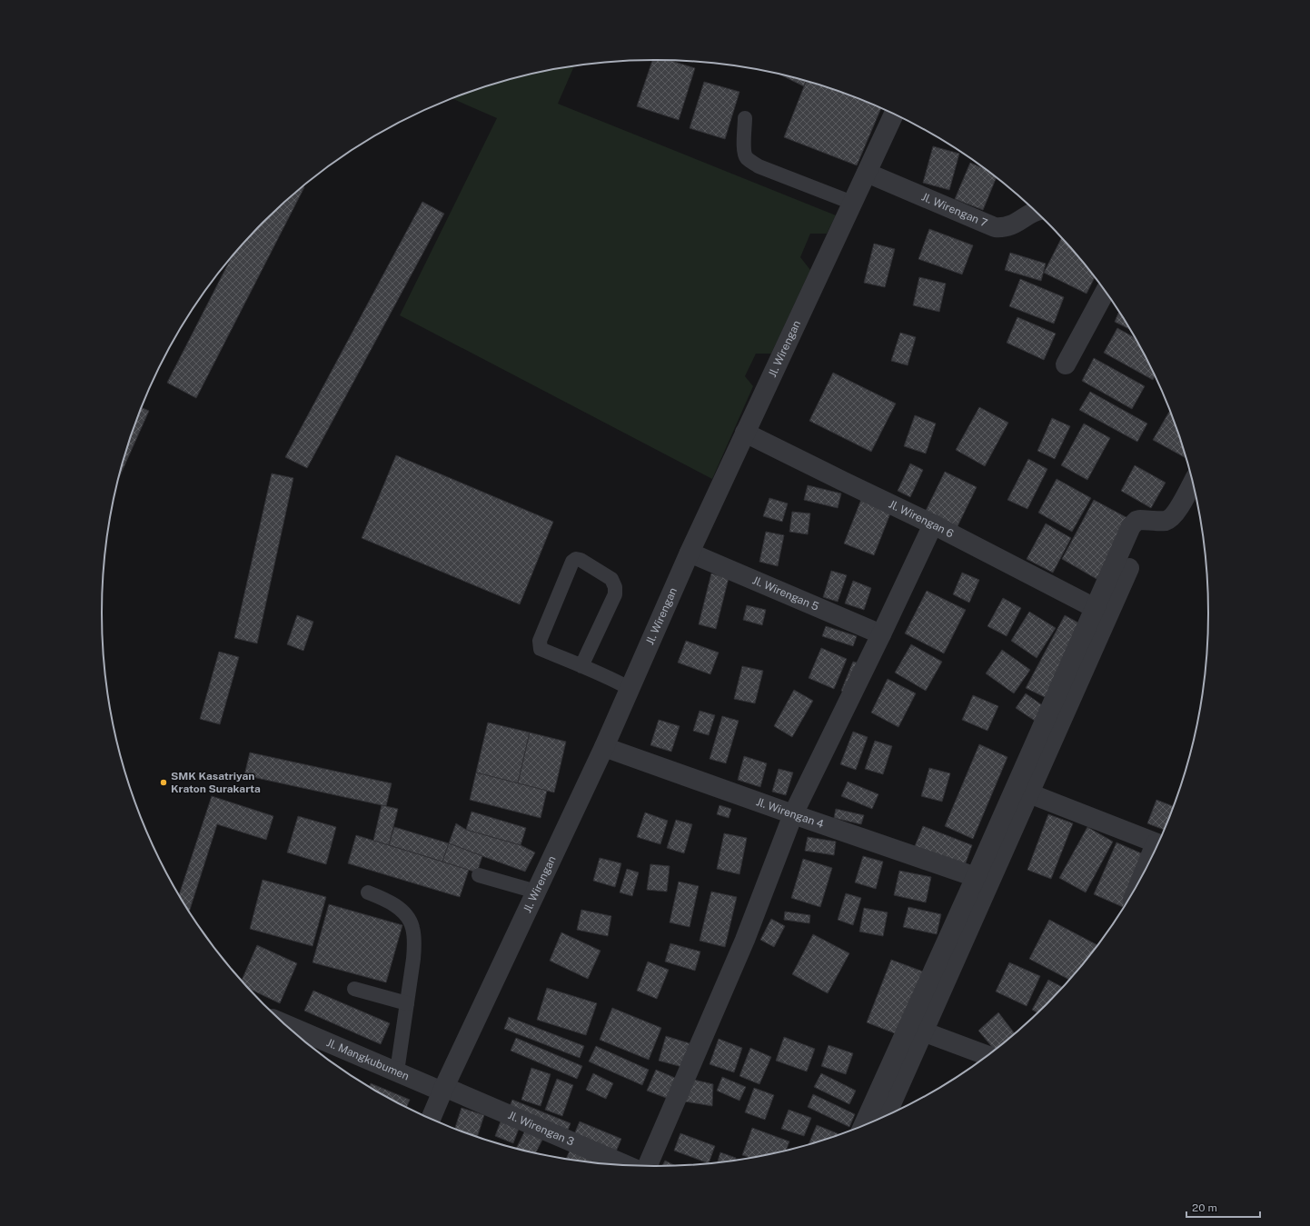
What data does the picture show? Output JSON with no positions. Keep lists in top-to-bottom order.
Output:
{
  "streets": {
    "street": [
      "Jl. Wirengan 7",
      "Jl. Wirengan",
      "Jl. Wirengan 6",
      "Jl. Wirengan 5",
      "Jl. Wirengan 4",
      "Jl. Mangkubumen",
      "Jl. Wirengan 3"
    ]
  },
  "crossings": [
    ["Jl. Wirengan 7", "Jl. Wirengan"],
    ["Jl. Wirengan", "Jl. Wirengan 6"],
    ["Jl. Wirengan", "Jl. Wirengan 5"],
    ["Jl. Wirengan", "Jl. Wirengan 4"],
    ["Jl. Wirengan", "Jl. Mangkubumen"],
    ["Jl. Wirengan", "Jl. Wirengan 3"],
    ["Jl. Mangkubumen", "Jl. Wirengan 3"]
  ],
  "places": ["SMK Kasatriyan Kraton Surakarta"],
  "scale_bar": "20 m"
}
